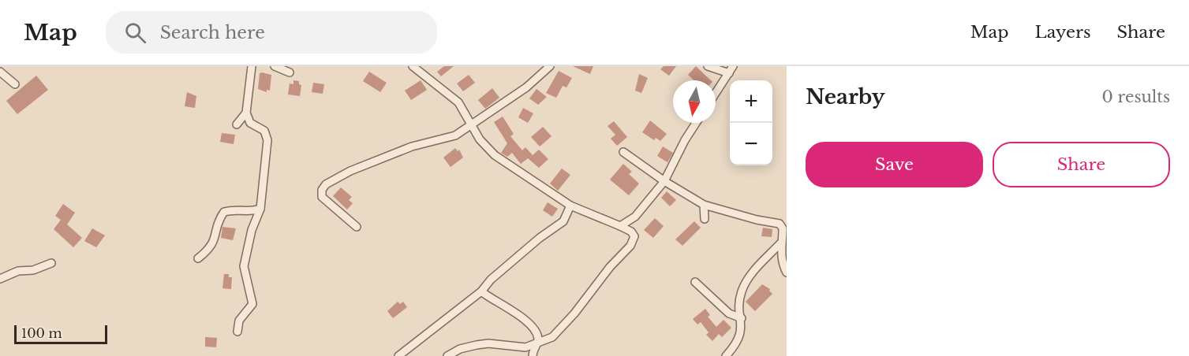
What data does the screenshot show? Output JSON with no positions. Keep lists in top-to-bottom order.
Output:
{
  "scale_bar": "100 m",
  "north": "bottom",
  "page": {
    "header": "Map",
    "search": "Search here",
    "nav": ["Map", "Layers", "Share"],
    "heading": ["Nearby", "0 results"],
    "map_buttons": ["+", "−"],
    "buttons": ["Save", "Share"],
    "scale": "100 m"
  }
}
